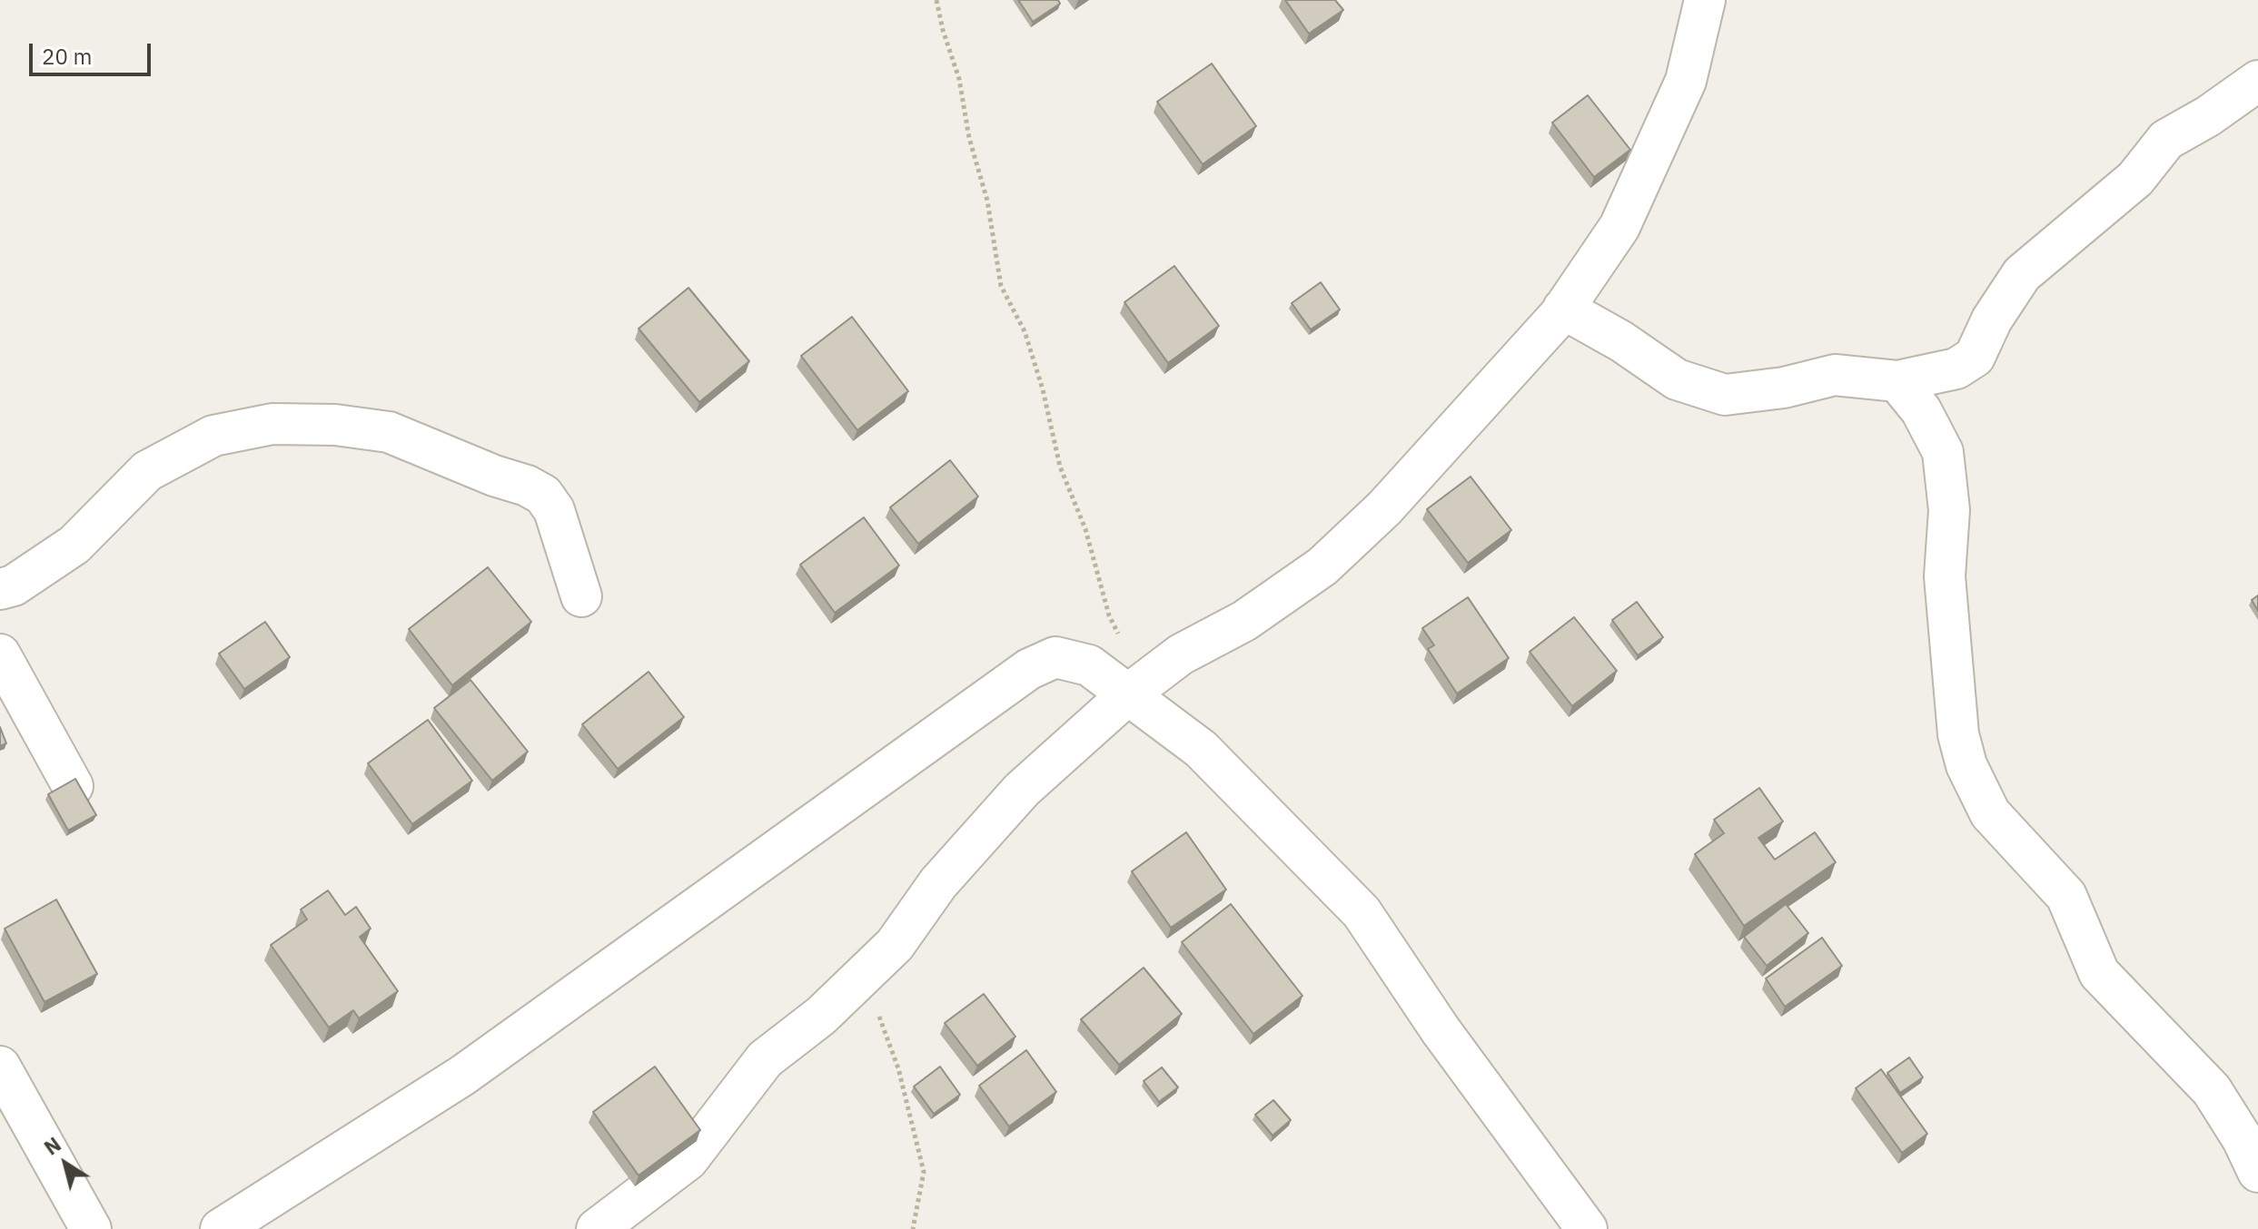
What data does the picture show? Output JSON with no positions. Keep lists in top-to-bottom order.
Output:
{
  "scale_bar": "20 m",
  "north": "top left"
}
